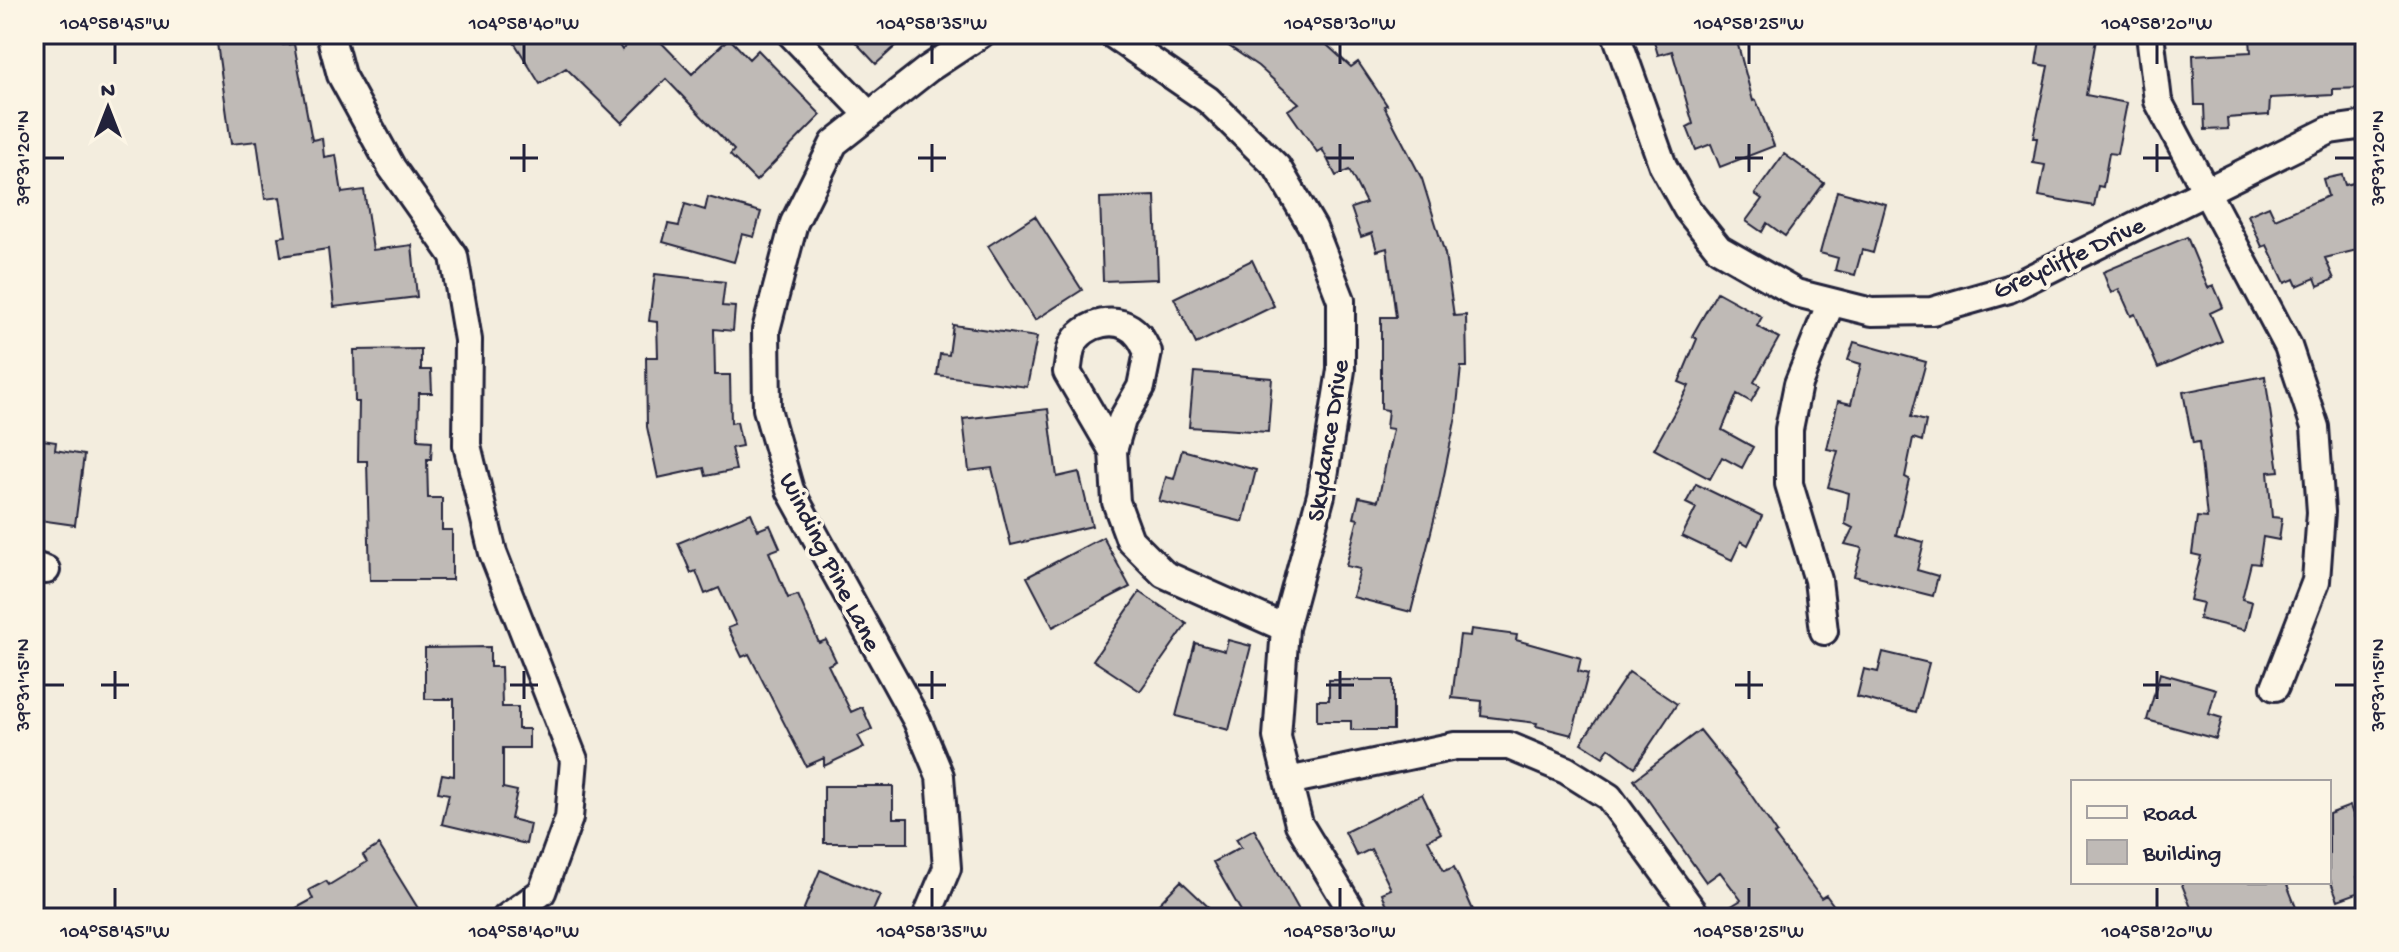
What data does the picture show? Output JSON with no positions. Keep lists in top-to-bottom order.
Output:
{
  "streets": {
    "street": ["Greycliffe Drive", "Skydance Drive", "Winding Pine Lane"]
  },
  "legend": ["Road", "Building"],
  "north": "top",
  "coordinates": [
    "104°58'45\"W",
    "104°58'40\"W",
    "104°58'35\"W",
    "104°58'30\"W",
    "104°58'25\"W",
    "104°58'20\"W",
    "39°31'20\"N",
    "39°31'15\"N"
  ]
}
